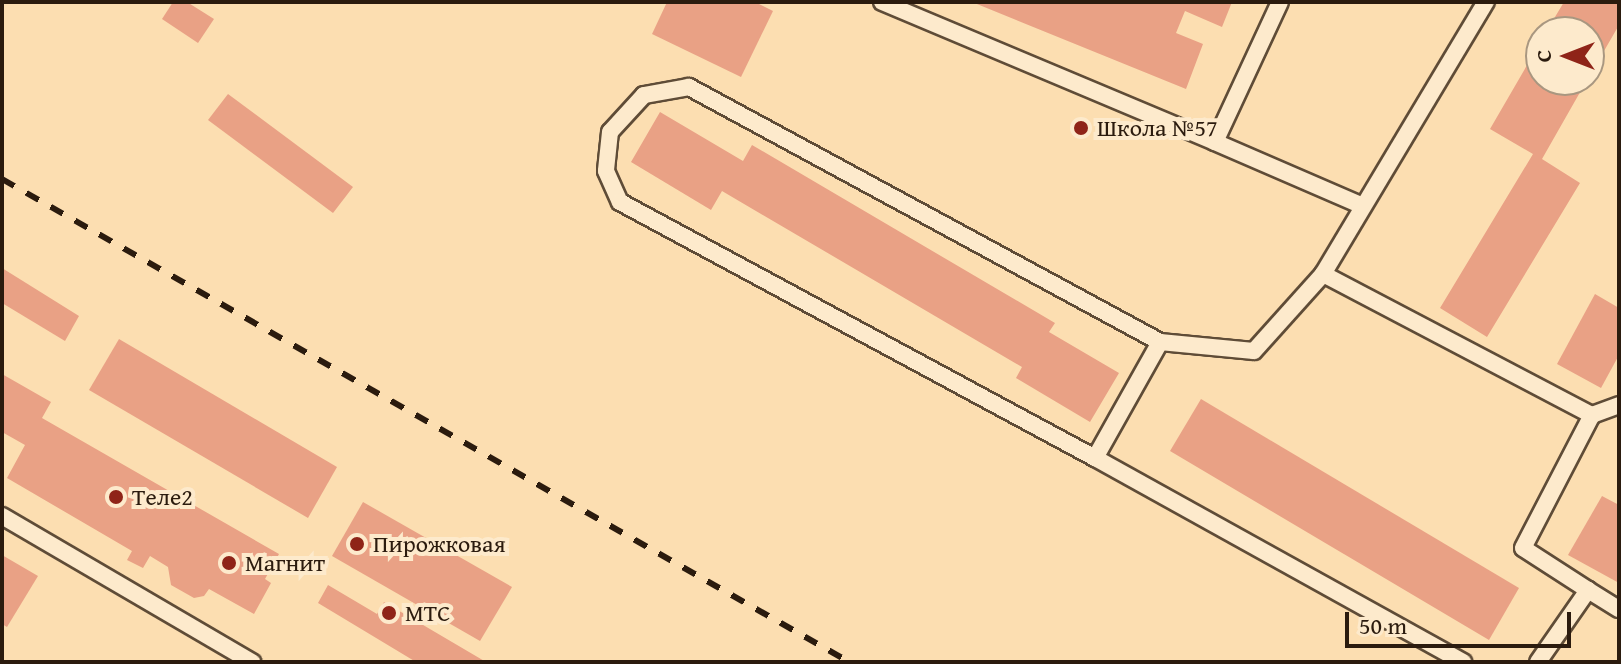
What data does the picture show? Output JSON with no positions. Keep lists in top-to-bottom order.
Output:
{
  "places": [
    "Школа №57",
    "Теле2",
    "Пирожковая",
    "Магнит",
    "МТС"
  ],
  "scale_bar": "50 m",
  "north": "left"
}
